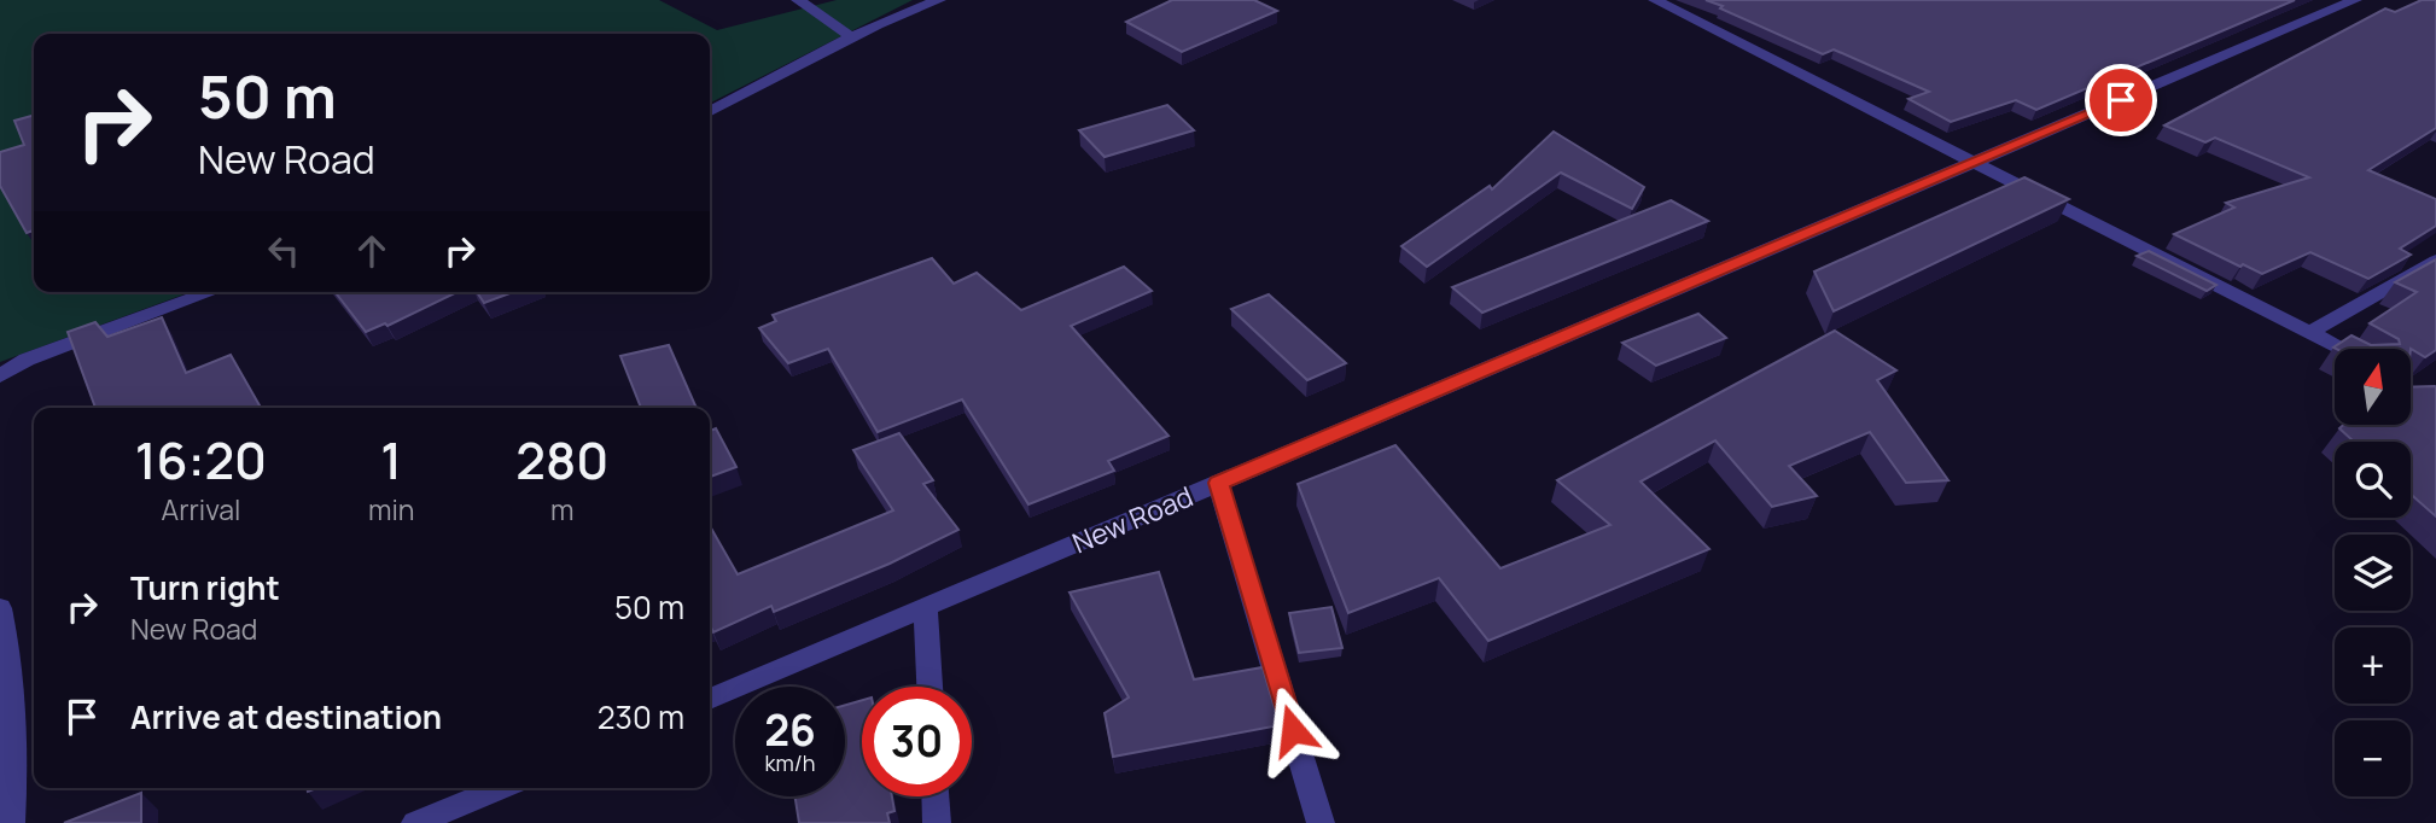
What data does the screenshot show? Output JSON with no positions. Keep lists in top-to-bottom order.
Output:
{
  "streets": {
    "street": ["New Road"]
  },
  "north": "top",
  "page": {
    "turn": ["50 m", "New Road"],
    "map_buttons": ["+", "−"],
    "eta": [
      "16:20",
      "Arrival",
      "1",
      "min",
      "280",
      "m"
    ],
    "list": [
      {
        "name": "Turn right",
        "note": "New Road",
        "value": "50 m"
      },
      {
        "name": "Arrive at destination",
        "value": "230 m"
      }
    ],
    "speed": "26 km/h",
    "limit": "30"
  }
}
